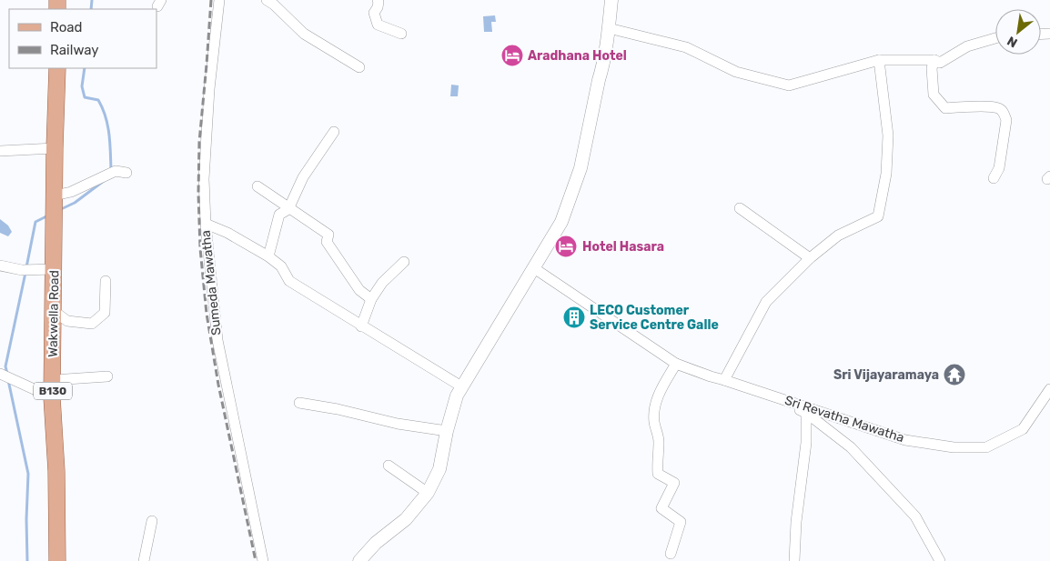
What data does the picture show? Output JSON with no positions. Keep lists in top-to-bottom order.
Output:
{
  "streets": {
    "main road": ["Wakwella Road", "B130"],
    "street": ["Sumeda Mawatha", "Sri Revatha Mawatha"]
  },
  "places": {
    "hotel": ["Aradhana Hotel", "Hotel Hasara"],
    "building": ["LECO Customer Service Centre Galle"],
    "temple": ["Sri Vijayaramaya"]
  },
  "legend": ["Road", "Railway"],
  "north": "bottom left"
}
